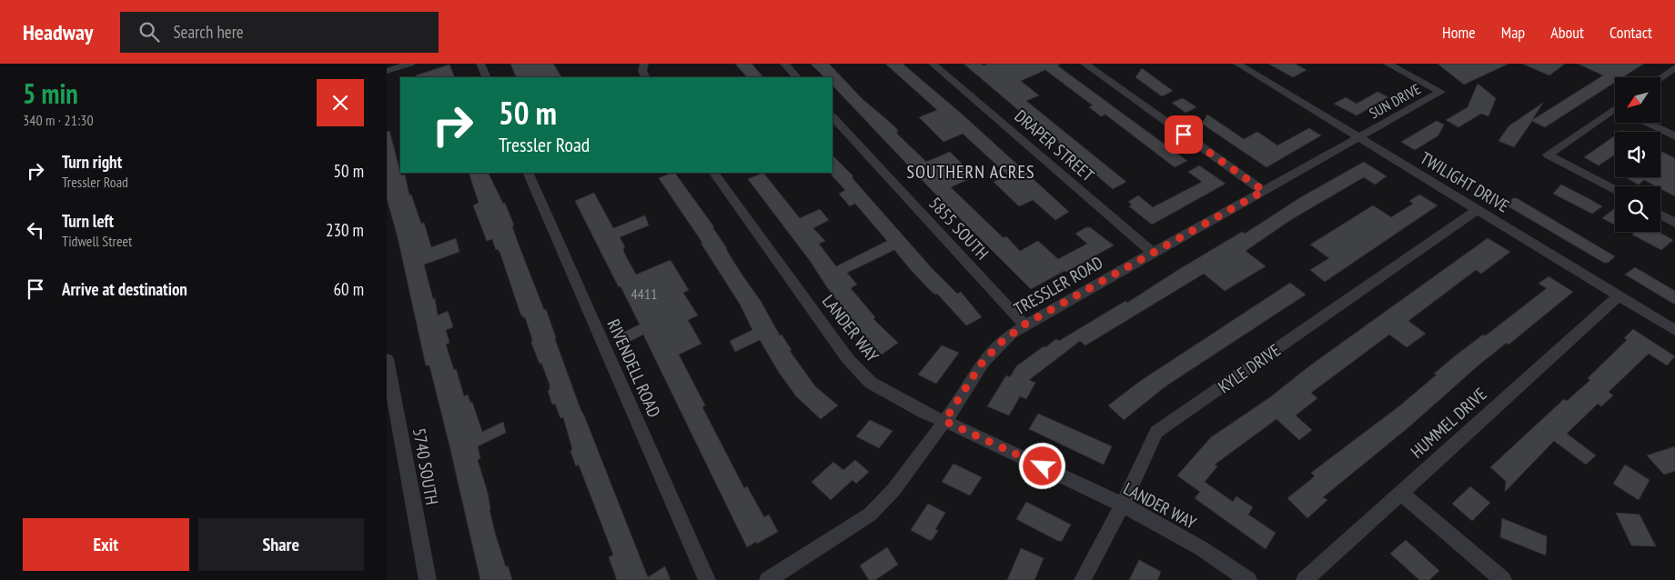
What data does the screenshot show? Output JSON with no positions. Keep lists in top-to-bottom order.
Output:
{
  "streets": {
    "street": [
      "SUN DRIVE",
      "DRAPER STREET",
      "TWILIGHT DRIVE",
      "5855 SOUTH",
      "TRESSLER ROAD",
      "LANDER WAY",
      "RIVENDELL ROAD",
      "KYLE DRIVE",
      "HUMMEL DRIVE",
      "5740 SOUTH"
    ]
  },
  "crossings": [
    ["SUN DRIVE", "TWILIGHT DRIVE"],
    ["SUN DRIVE", "TRESSLER ROAD"],
    ["DRAPER STREET", "TRESSLER ROAD"],
    ["TWILIGHT DRIVE", "TRESSLER ROAD"],
    ["TWILIGHT DRIVE", "KYLE DRIVE"],
    ["TWILIGHT DRIVE", "HUMMEL DRIVE"],
    ["5855 SOUTH", "TRESSLER ROAD"],
    ["TRESSLER ROAD", "LANDER WAY"],
    ["LANDER WAY", "KYLE DRIVE"]
  ],
  "districts": ["SOUTHERN ACRES"],
  "house_numbers": ["4411"],
  "north": "bottom left",
  "page": {
    "header": "Headway",
    "search": "Search here",
    "nav": [
      "Home",
      "Map",
      "About",
      "Contact"
    ],
    "heading": ["5 min", "340 m · 21:30"],
    "turn": ["50 m", "Tressler Road"],
    "list": [
      {
        "name": "Turn right",
        "note": "Tressler Road",
        "value": "50 m"
      },
      {
        "name": "Turn left",
        "note": "Tidwell Street",
        "value": "230 m"
      },
      {
        "name": "Arrive at destination",
        "value": "60 m"
      }
    ],
    "buttons": ["Exit", "Share"]
  }
}
